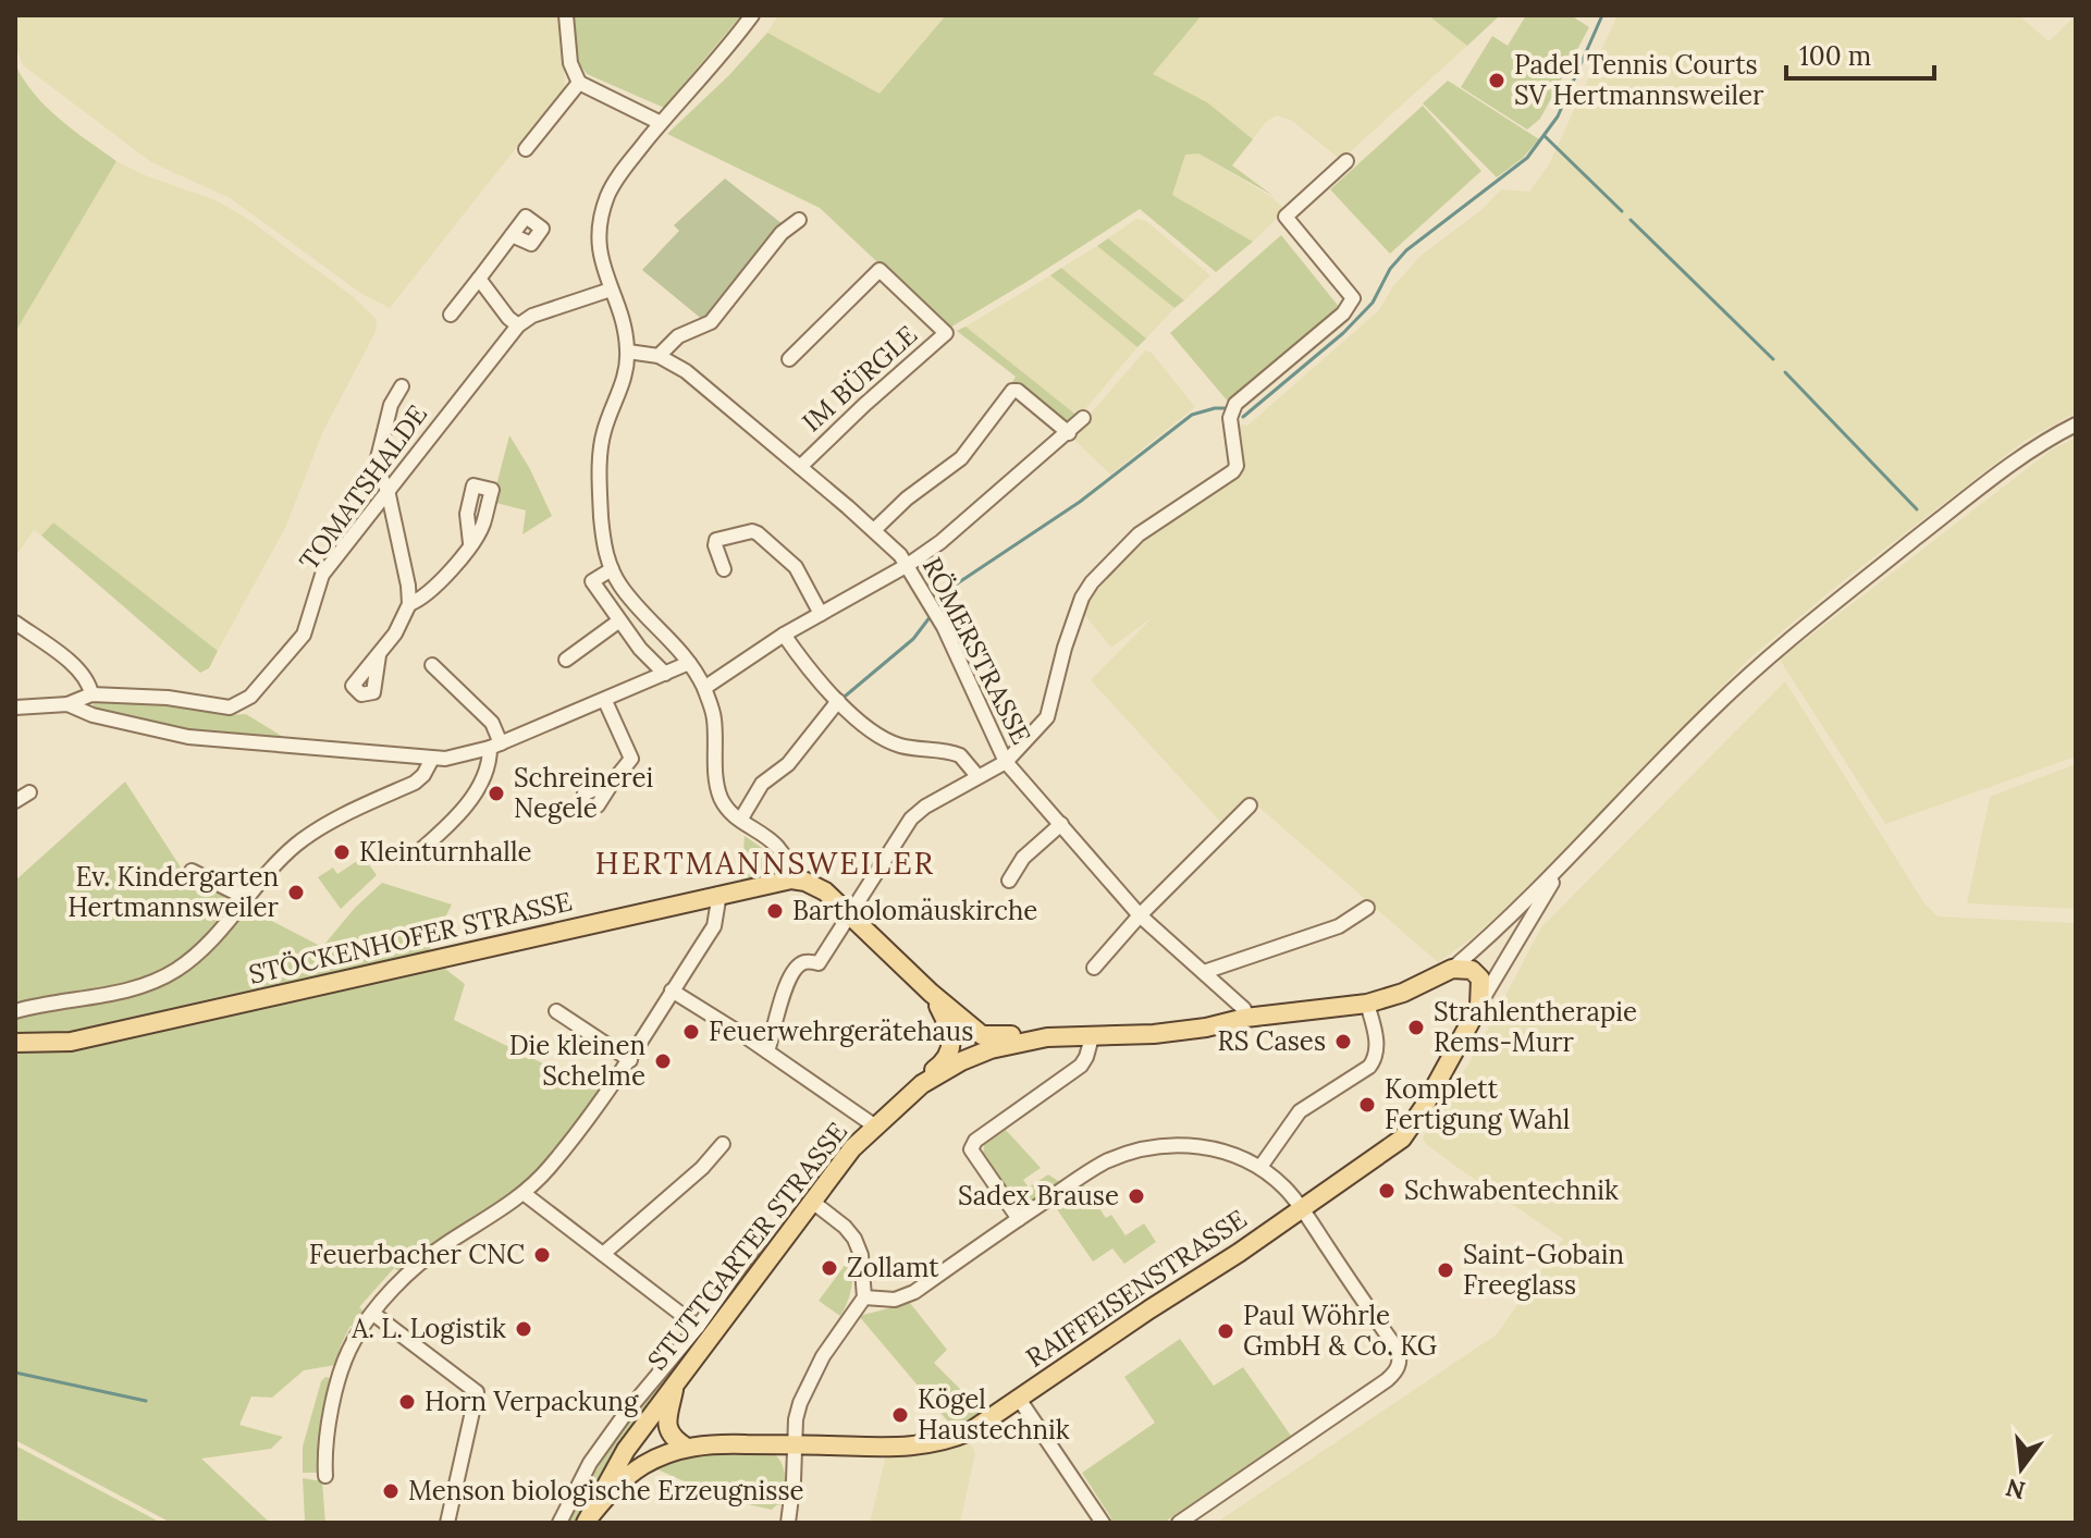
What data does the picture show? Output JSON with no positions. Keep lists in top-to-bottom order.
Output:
{
  "streets": {
    "main road": ["STÖCKENHOFER STRASSE", "STUTTGARTER STRASSE", "RAIFFEISENSTRASSE"],
    "street": ["IM BÜRGLE", "TOMATSHALDE", "RÖMERSTRASSE"]
  },
  "crossings": [
    ["IM BÜRGLE", "RÖMERSTRASSE"],
    ["RÖMERSTRASSE", "STUTTGARTER STRASSE"],
    ["STUTTGARTER STRASSE", "RAIFFEISENSTRASSE"]
  ],
  "districts": ["HERTMANNSWEILER"],
  "places": [
    "Padel Tennis Courts SV Hertmannsweiler",
    "Schreinerei Negele",
    "Kleinturnhalle",
    "Ev. Kindergarten Hertmannsweiler",
    "Bartholomäuskirche",
    "Strahlentherapie Rems-Murr",
    "Feuerwehrgerätehaus",
    "RS Cases",
    "Die kleinen Schelme",
    "Komplett Fertigung Wahl",
    "Schwabentechnik",
    "Sadex Brause",
    "Feuerbacher CNC",
    "Zollamt",
    "Saint-Gobain Freeglass",
    "A. L. Logistik",
    "Paul Wöhrle GmbH & Co. KG",
    "Horn Verpackung",
    "Kögel Haustechnik",
    "Menson biologische Erzeugnisse"
  ],
  "scale_bar": "100 m",
  "north": "bottom"
}
